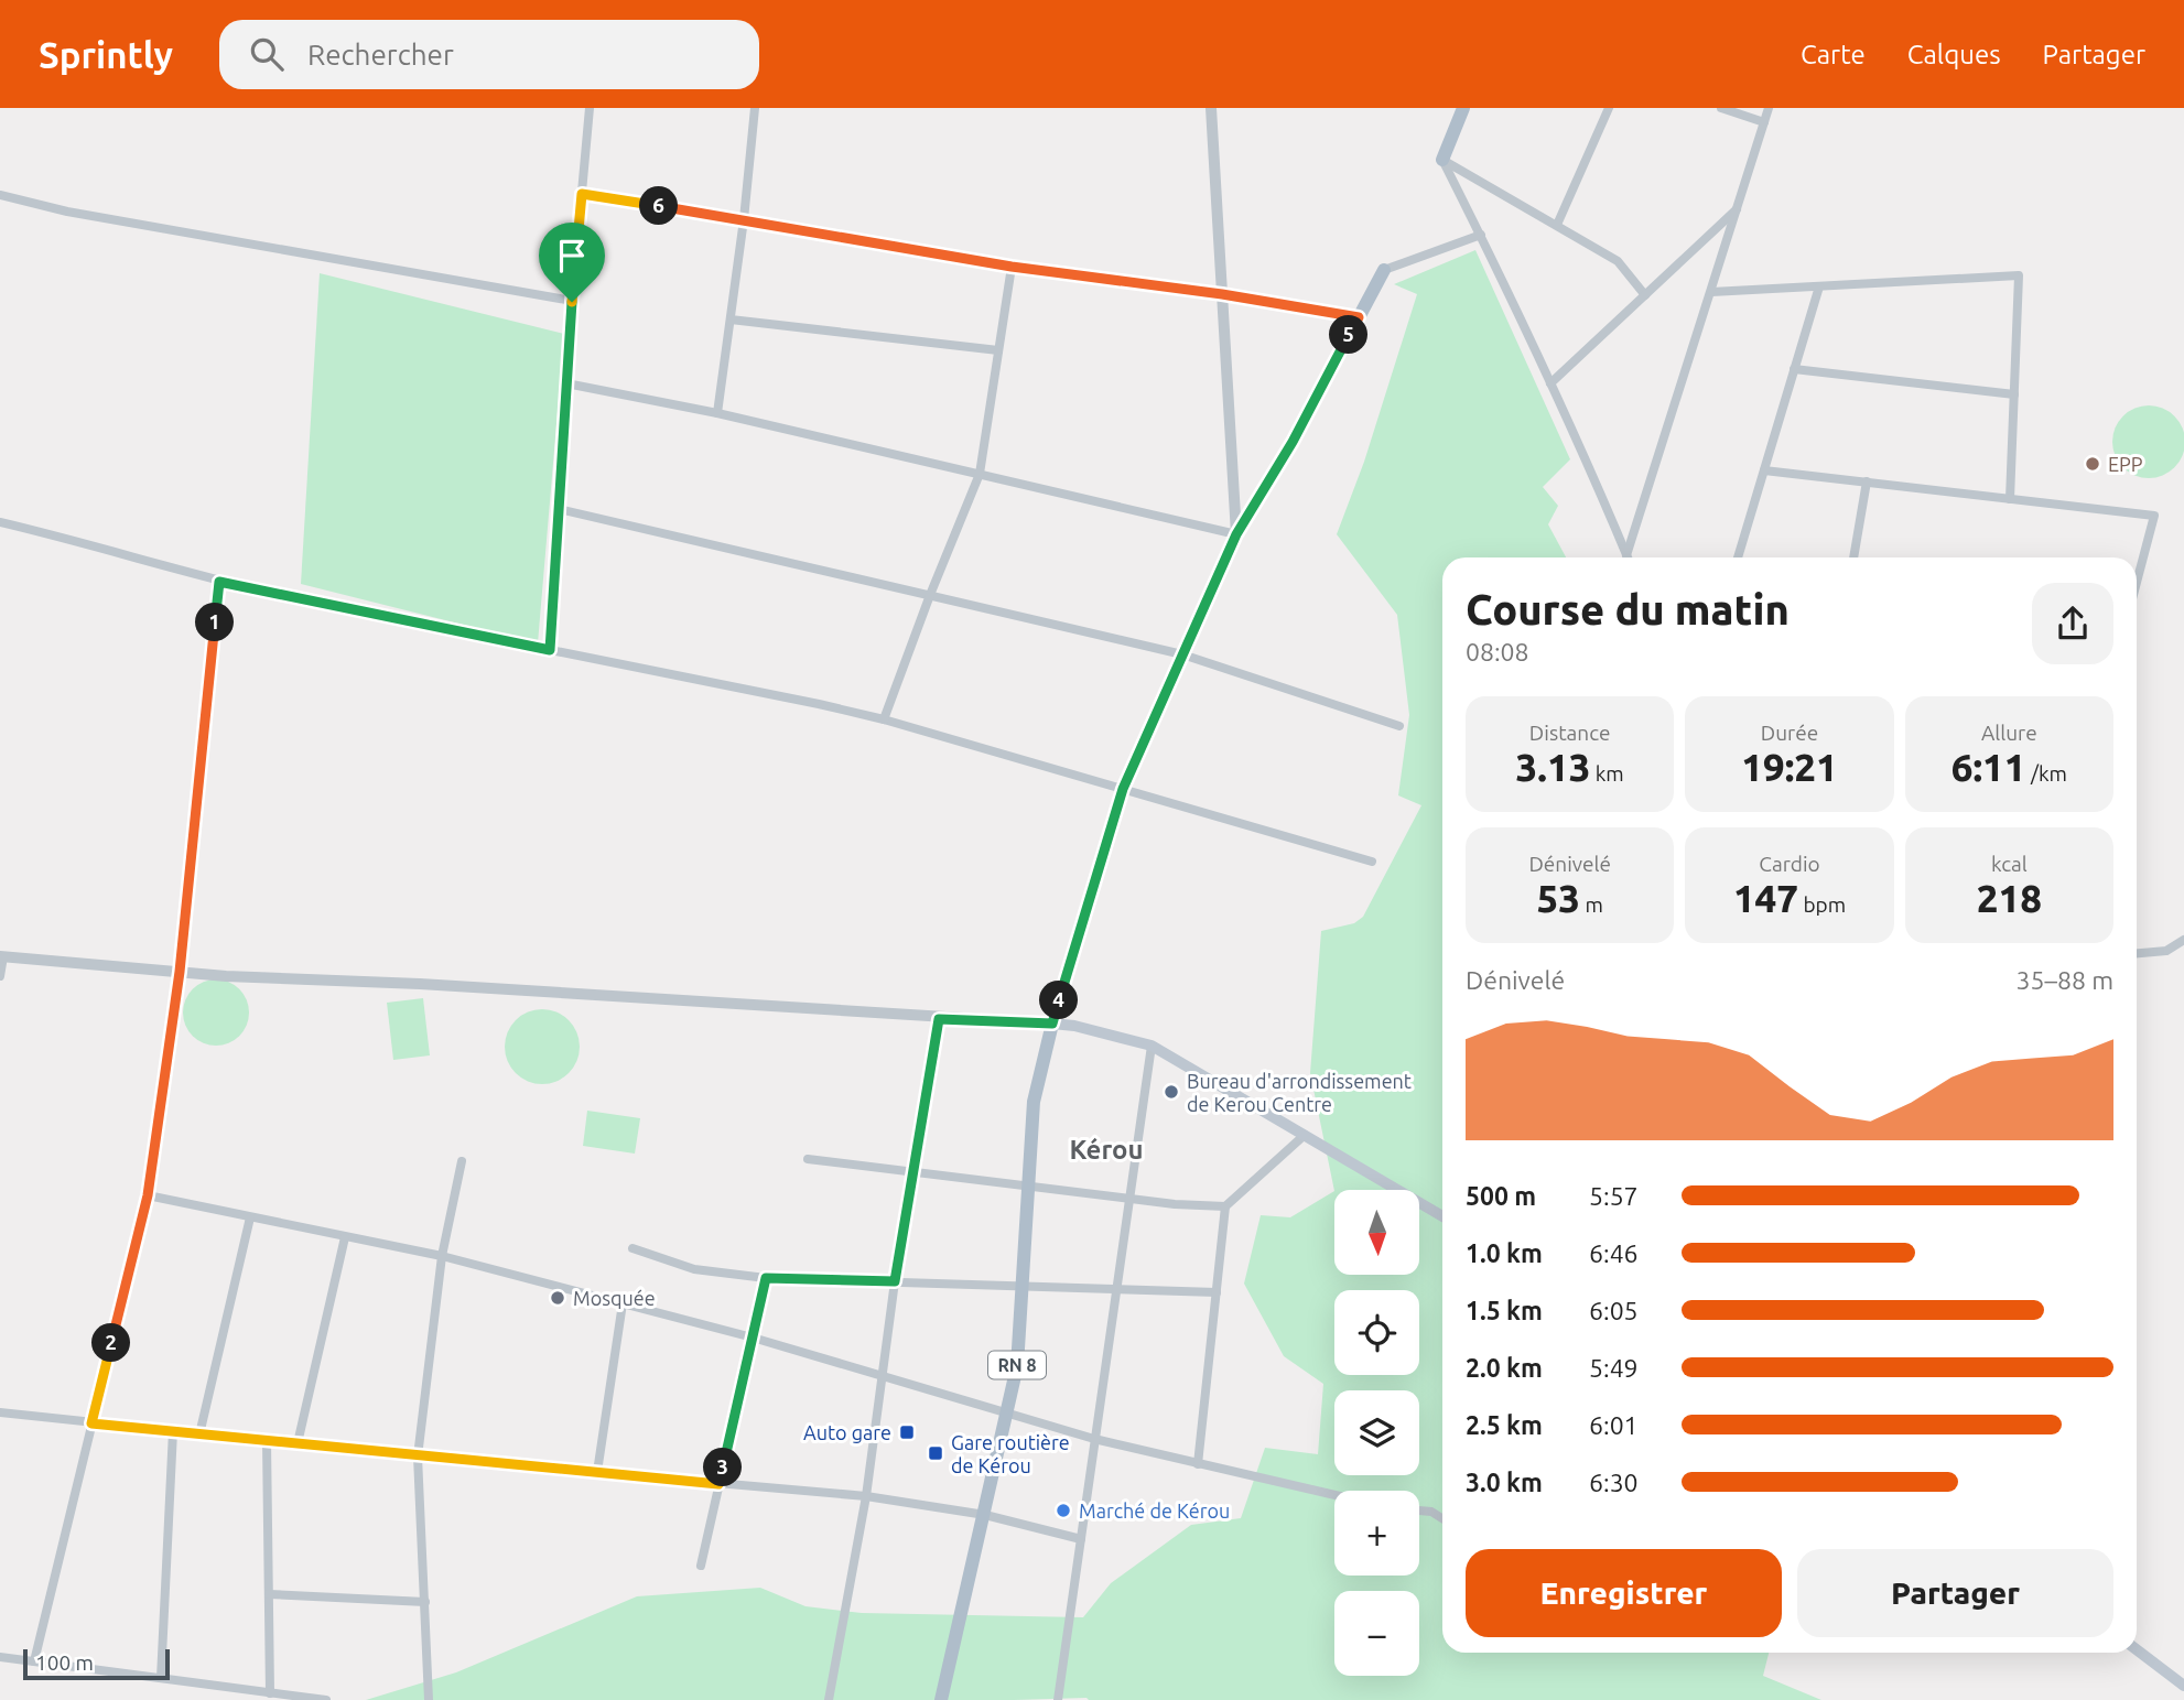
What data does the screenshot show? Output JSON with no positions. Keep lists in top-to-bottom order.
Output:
{
  "streets": {
    "main road": ["RN 8"]
  },
  "districts": ["Kérou"],
  "places": {
    "other": [
      "EPP",
      "Bureau d'arrondissement de Kerou Centre",
      "Mosquée",
      "Marché de Kérou"
    ],
    "transit": ["Auto gare", "Gare routière de Kérou"]
  },
  "scale_bar": "100 m",
  "north": "bottom",
  "page": {
    "header": "Sprintly",
    "search": "Rechercher",
    "nav": ["Carte", "Calques", "Partager"],
    "pins": [
      "6",
      "5",
      "1",
      "4",
      "2",
      "3"
    ],
    "heading": ["Course du matin", "08:08"],
    "stats": [
      ["Distance", "3.13 km"],
      ["Durée", "19:21"],
      ["Allure", "6:11 /km"],
      ["Dénivelé", "53 m"],
      ["Cardio", "147 bpm"],
      ["kcal", "218"]
    ],
    "chart": ["Dénivelé", "35–88 m"],
    "list": [
      {
        "name": "500 m",
        "note": "5:57"
      },
      {
        "name": "1.0 km",
        "note": "6:46"
      },
      {
        "name": "1.5 km",
        "note": "6:05"
      },
      {
        "name": "2.0 km",
        "note": "5:49"
      },
      {
        "name": "2.5 km",
        "note": "6:01"
      },
      {
        "name": "3.0 km",
        "note": "6:30"
      }
    ],
    "map_buttons": ["+", "−"],
    "buttons": ["Enregistrer", "Partager"],
    "scale": "100 m"
  }
}
